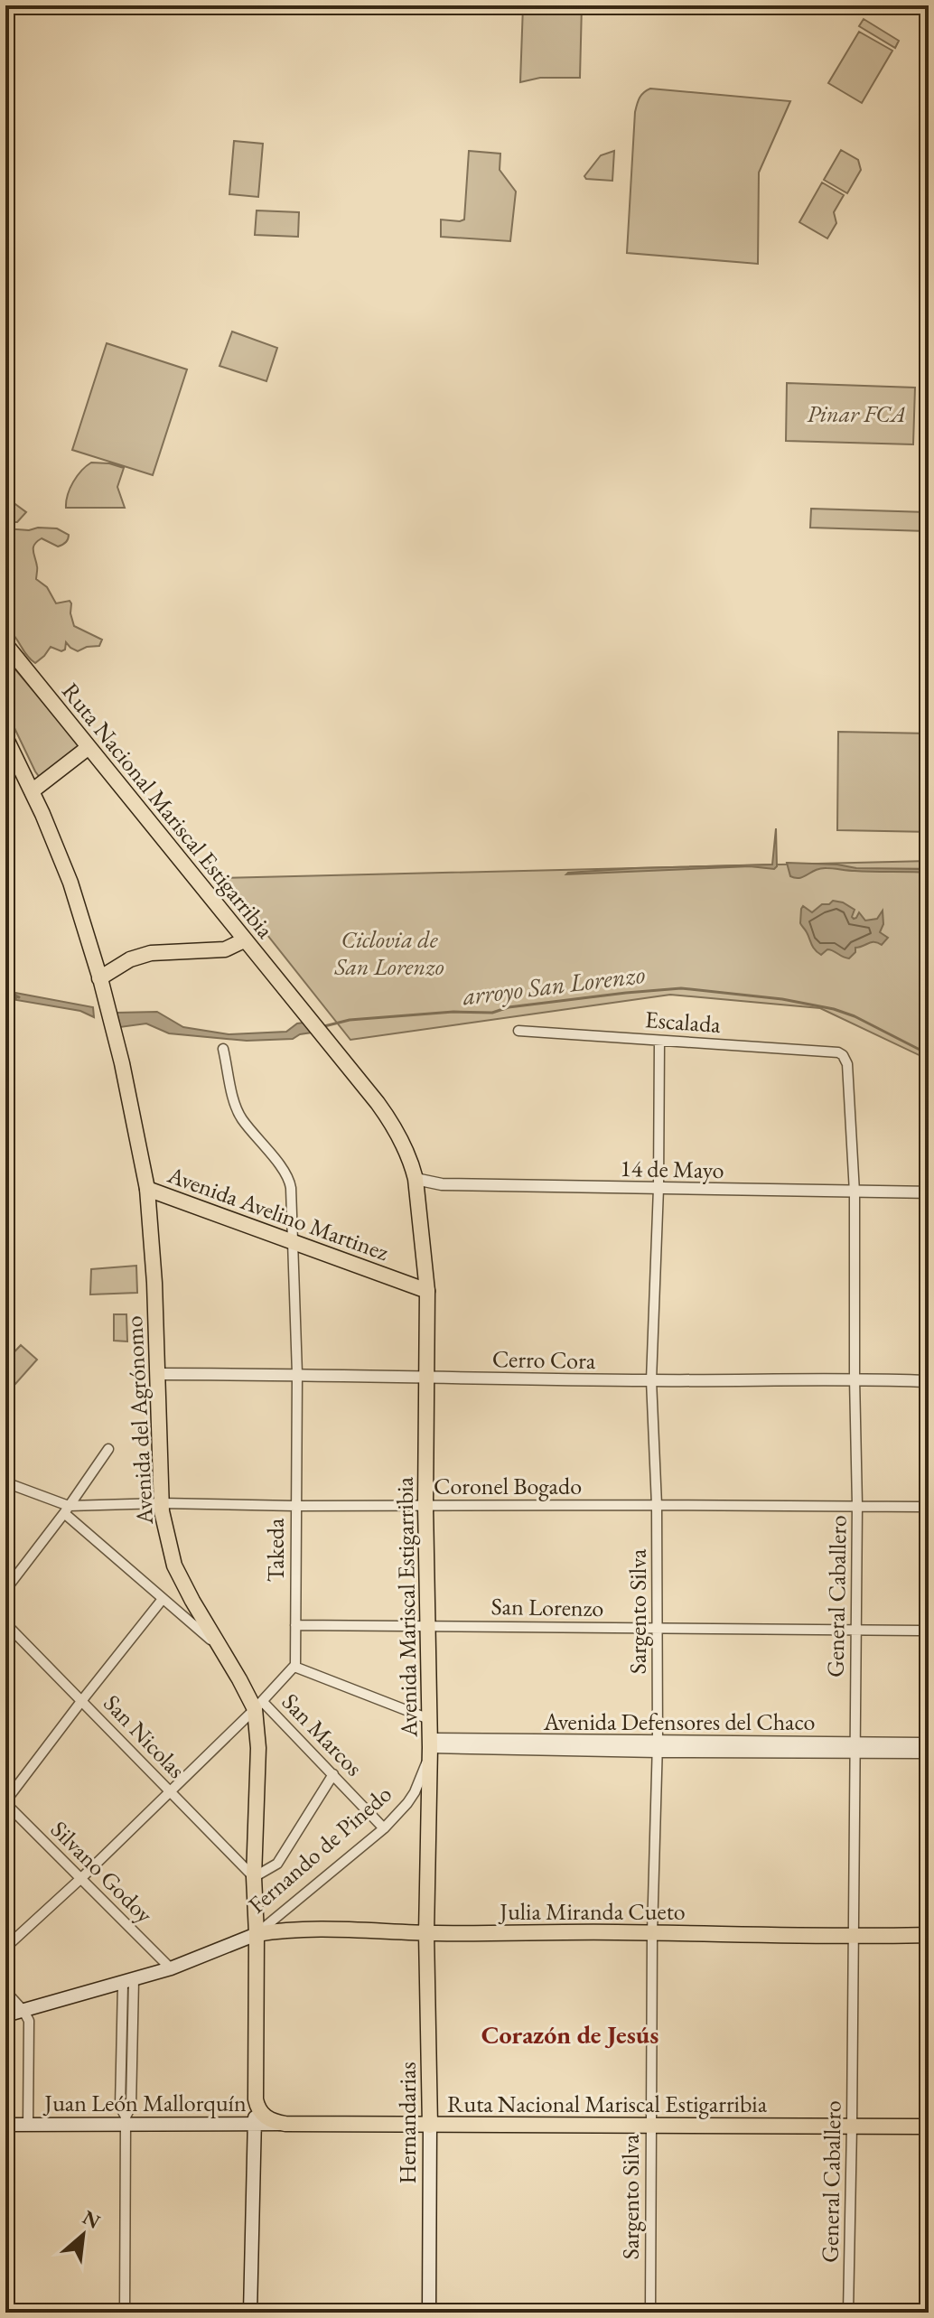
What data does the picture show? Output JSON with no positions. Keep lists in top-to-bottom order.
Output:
{
  "streets": {
    "main road": [
      "Ruta Nacional Mariscal Estigarribia",
      "Avenida Avelino Martinez",
      "Avenida del Agrónomo",
      "Avenida Mariscal Estigarribia",
      "Fernando de Pinedo",
      "Julia Miranda Cueto",
      "Juan León Mallorquín",
      "Hernandarias"
    ],
    "street": [
      "Escalada",
      "14 de Mayo",
      "Cerro Cora",
      "Coronel Bogado",
      "Takeda",
      "General Caballero",
      "San Lorenzo",
      "Sargento Silva",
      "Avenida Defensores del Chaco",
      "San Marcos",
      "San Nicolas",
      "Silvano Godoy"
    ]
  },
  "crossings": [
    ["Ruta Nacional Mariscal Estigarribia", "14 de Mayo"],
    ["Ruta Nacional Mariscal Estigarribia", "General Caballero"],
    ["Ruta Nacional Mariscal Estigarribia", "Avenida Mariscal Estigarribia"],
    ["Ruta Nacional Mariscal Estigarribia", "Sargento Silva"],
    ["Ruta Nacional Mariscal Estigarribia", "Juan León Mallorquín"],
    ["Ruta Nacional Mariscal Estigarribia", "Hernandarias"],
    ["Escalada", "General Caballero"],
    ["Escalada", "Sargento Silva"],
    ["14 de Mayo", "General Caballero"],
    ["14 de Mayo", "Avenida Mariscal Estigarribia"],
    ["14 de Mayo", "Sargento Silva"],
    ["Avenida Avelino Martinez", "Avenida del Agrónomo"],
    ["Avenida Avelino Martinez", "Takeda"],
    ["Avenida Avelino Martinez", "Avenida Mariscal Estigarribia"],
    ["Cerro Cora", "Avenida del Agrónomo"],
    ["Cerro Cora", "Takeda"],
    ["Cerro Cora", "General Caballero"],
    ["Cerro Cora", "Avenida Mariscal Estigarribia"],
    ["Cerro Cora", "Sargento Silva"],
    ["Avenida del Agrónomo", "Coronel Bogado"],
    ["Avenida del Agrónomo", "San Marcos"],
    ["Avenida del Agrónomo", "San Nicolas"],
    ["Avenida del Agrónomo", "Fernando de Pinedo"],
    ["Avenida del Agrónomo", "Julia Miranda Cueto"],
    ["Coronel Bogado", "Takeda"],
    ["Coronel Bogado", "General Caballero"],
    ["Coronel Bogado", "Avenida Mariscal Estigarribia"],
    ["Coronel Bogado", "Sargento Silva"],
    ["Takeda", "San Lorenzo"],
    ["General Caballero", "San Lorenzo"],
    ["General Caballero", "Avenida Defensores del Chaco"],
    ["General Caballero", "Julia Miranda Cueto"],
    ["Avenida Mariscal Estigarribia", "San Lorenzo"],
    ["Avenida Mariscal Estigarribia", "Avenida Defensores del Chaco"],
    ["Avenida Mariscal Estigarribia", "Fernando de Pinedo"],
    ["Avenida Mariscal Estigarribia", "Julia Miranda Cueto"],
    ["Avenida Mariscal Estigarribia", "Hernandarias"],
    ["San Lorenzo", "Sargento Silva"],
    ["Sargento Silva", "Avenida Defensores del Chaco"],
    ["Sargento Silva", "Julia Miranda Cueto"],
    ["Avenida Defensores del Chaco", "Fernando de Pinedo"],
    ["San Marcos", "Fernando de Pinedo"],
    ["Fernando de Pinedo", "Silvano Godoy"],
    ["Fernando de Pinedo", "Julia Miranda Cueto"],
    ["Julia Miranda Cueto", "Hernandarias"]
  ],
  "districts": ["Corazón de Jesús"],
  "water": ["arroyo San Lorenzo"],
  "parks": ["Pinar FCA", "Ciclovia de San Lorenzo"],
  "north": "top right"
}
